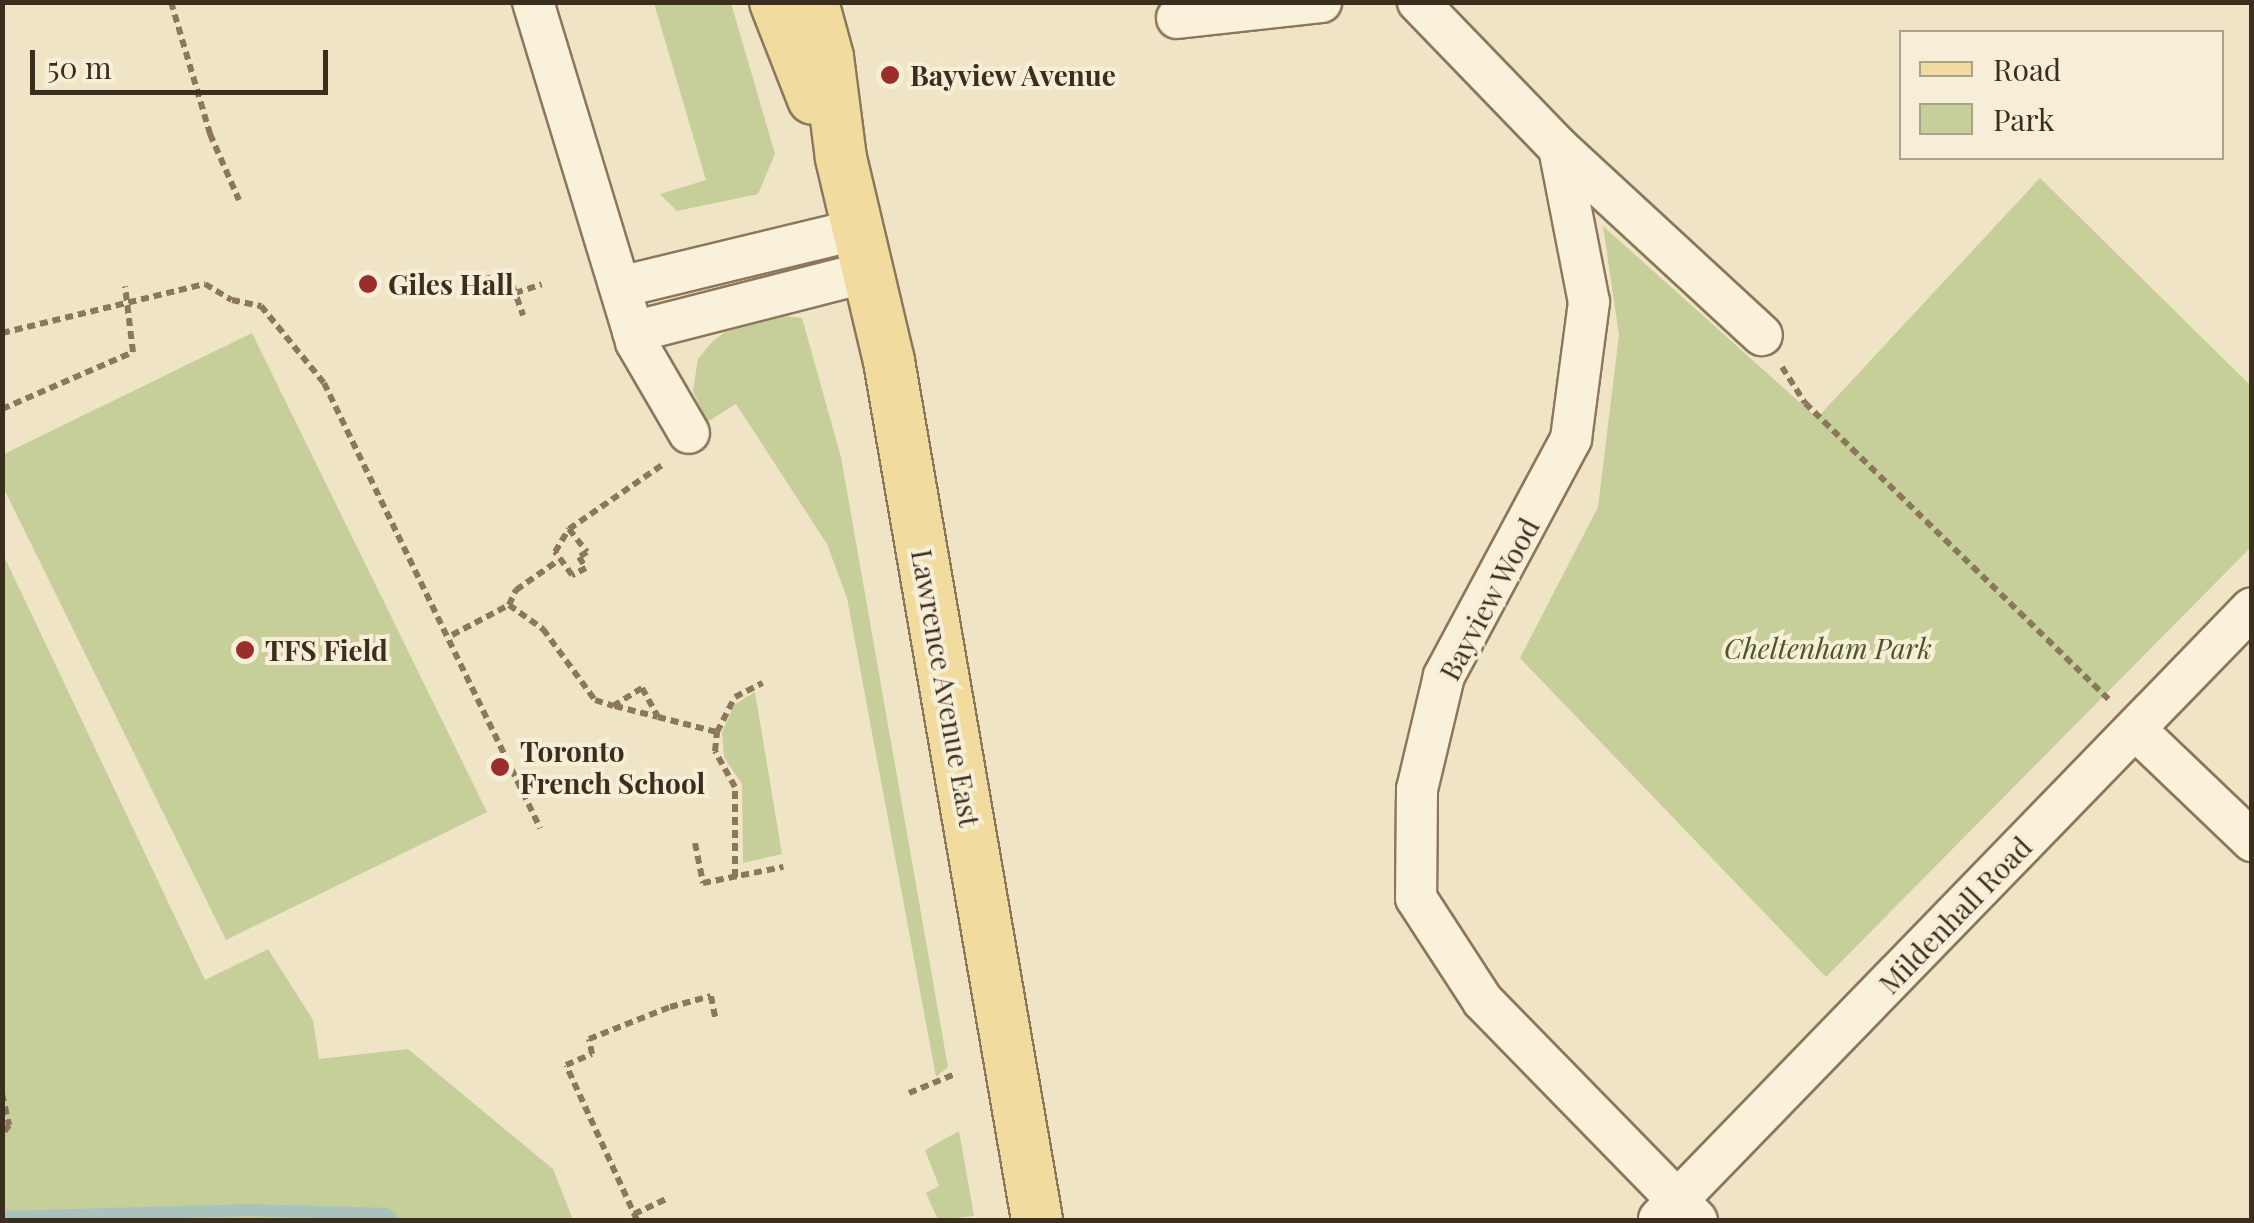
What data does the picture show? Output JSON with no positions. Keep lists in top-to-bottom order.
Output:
{
  "streets": {
    "main road": ["Lawrence Avenue East"],
    "street": ["Bayview Wood", "Mildenhall Road"]
  },
  "crossings": [
    ["Bayview Wood", "Mildenhall Road"]
  ],
  "parks": ["Cheltenham Park"],
  "places": [
    "Bayview Avenue",
    "Giles Hall",
    "TFS Field",
    "Toronto French School"
  ],
  "legend": ["Road", "Park"],
  "scale_bar": "50 m"
}
